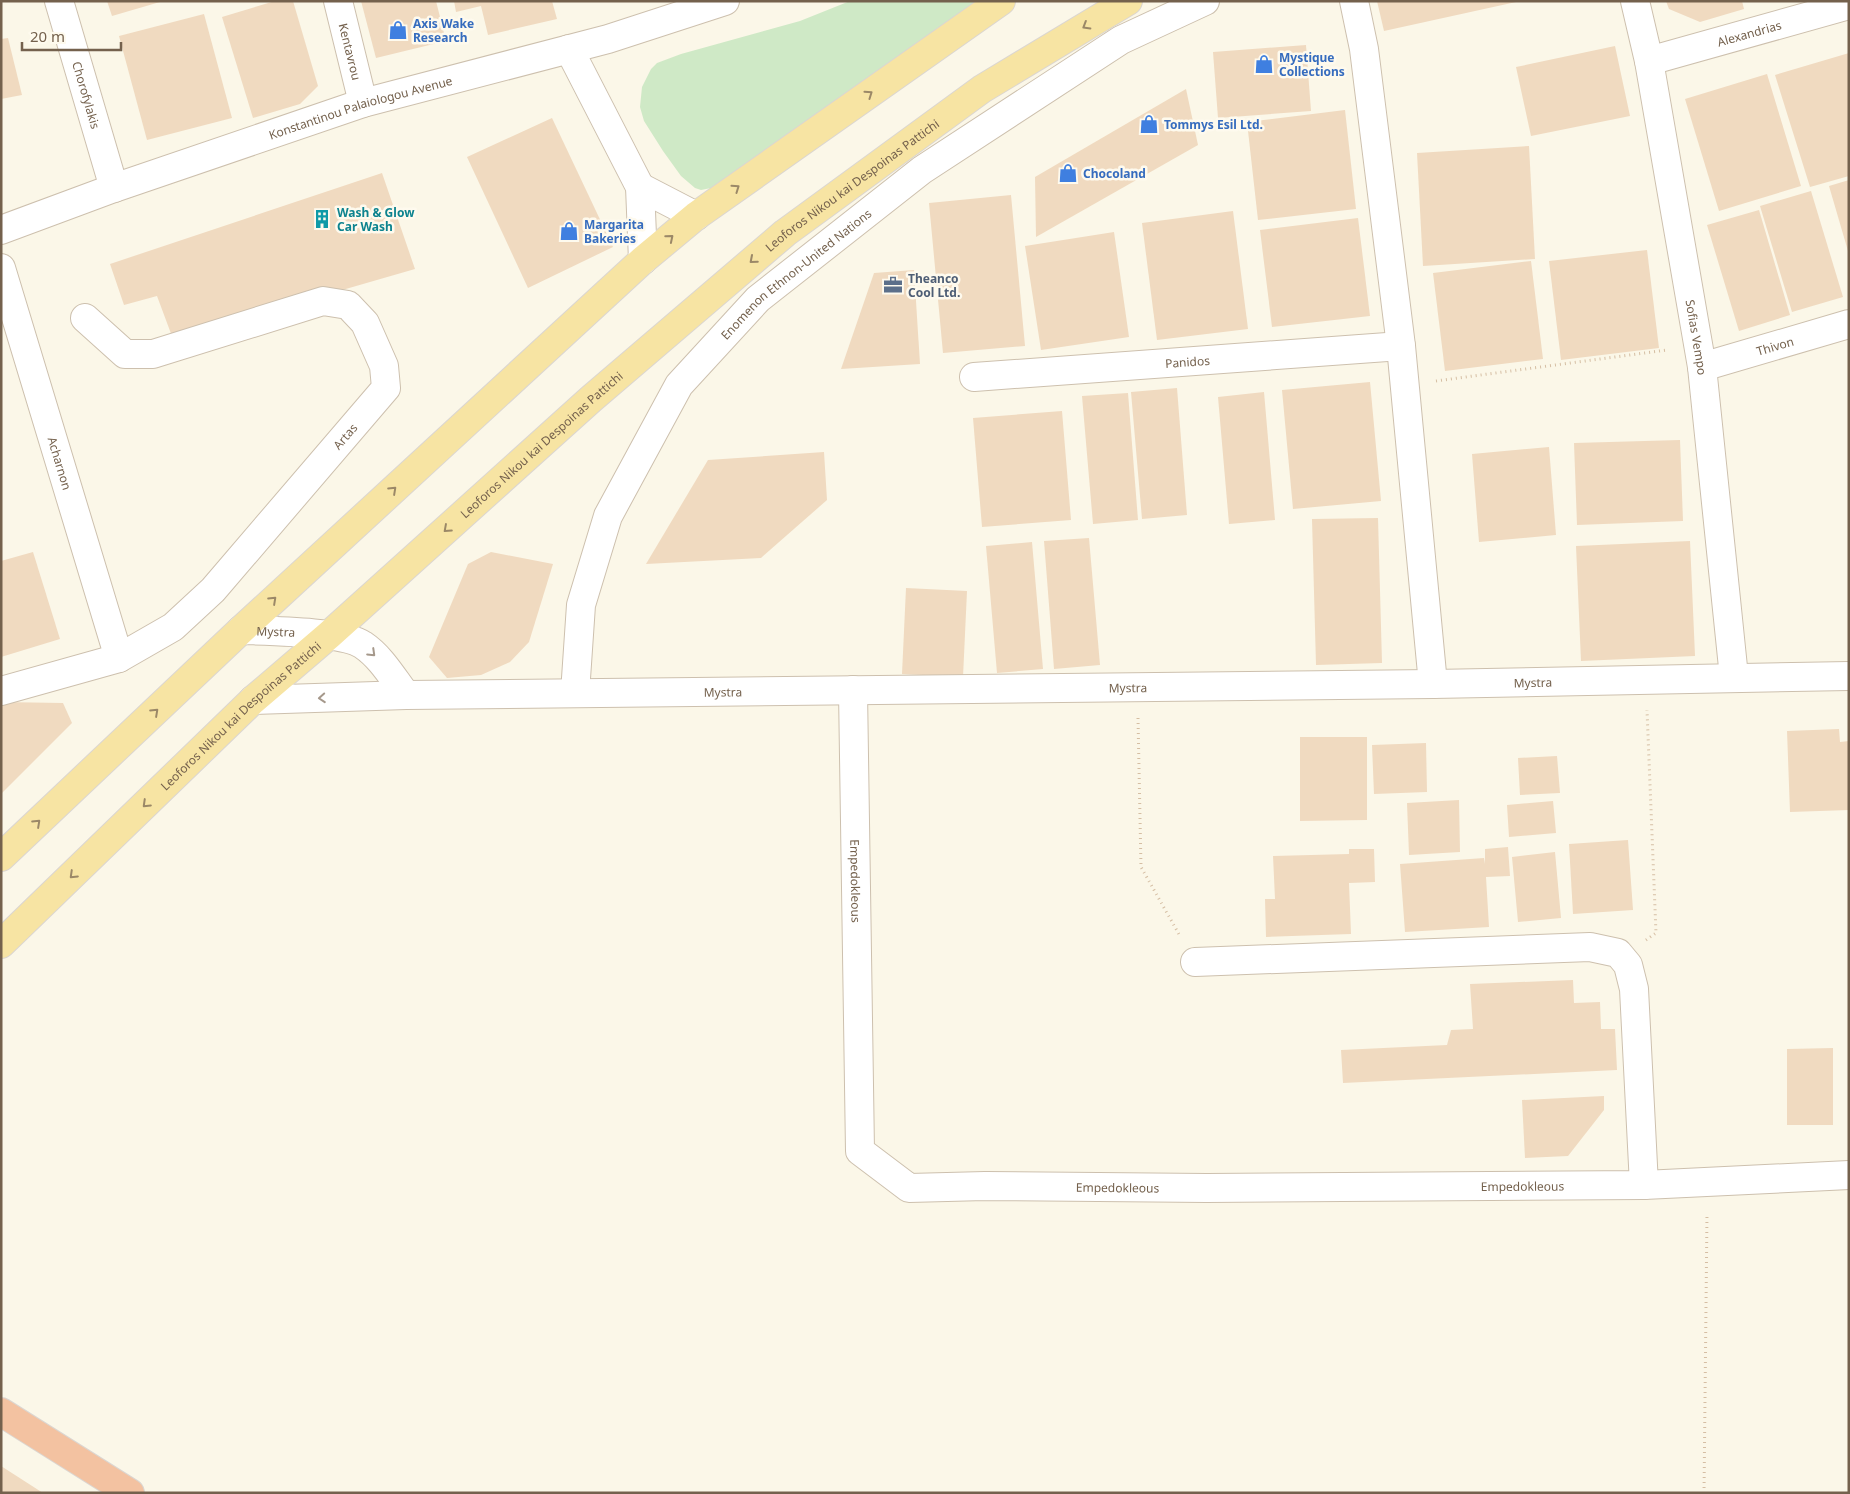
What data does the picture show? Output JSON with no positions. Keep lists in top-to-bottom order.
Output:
{
  "streets": {
    "main road": ["Leoforos Nikou kai Despoinas Pattichi"],
    "street": [
      "Alexandrias",
      "Kentavrou",
      "Chorofylakis",
      "Konstantinou Palaiologou Avenue",
      "Enomenon Ethnon-United Nations",
      "Sofias Vempo",
      "Thivon",
      "Panidos",
      "Artas",
      "Acharnon",
      "Mystra",
      "Empedokleous"
    ]
  },
  "crossings": [
    ["Alexandrias", "Sofias Vempo"],
    ["Kentavrou", "Konstantinou Palaiologou Avenue"],
    ["Chorofylakis", "Konstantinou Palaiologou Avenue"],
    ["Leoforos Nikou kai Despoinas Pattichi", "Mystra"],
    ["Enomenon Ethnon-United Nations", "Mystra"],
    ["Sofias Vempo", "Thivon"],
    ["Sofias Vempo", "Mystra"],
    ["Artas", "Acharnon"],
    ["Mystra", "Empedokleous"]
  ],
  "places": {
    "shop": [
      "Axis Wake Research",
      "Mystique Collections",
      "Tommys Esil Ltd.",
      "Chocoland",
      "Margarita Bakeries"
    ],
    "building": ["Wash & Glow Car Wash"],
    "office": ["Theanco Cool Ltd."]
  },
  "scale_bar": "20 m"
}
